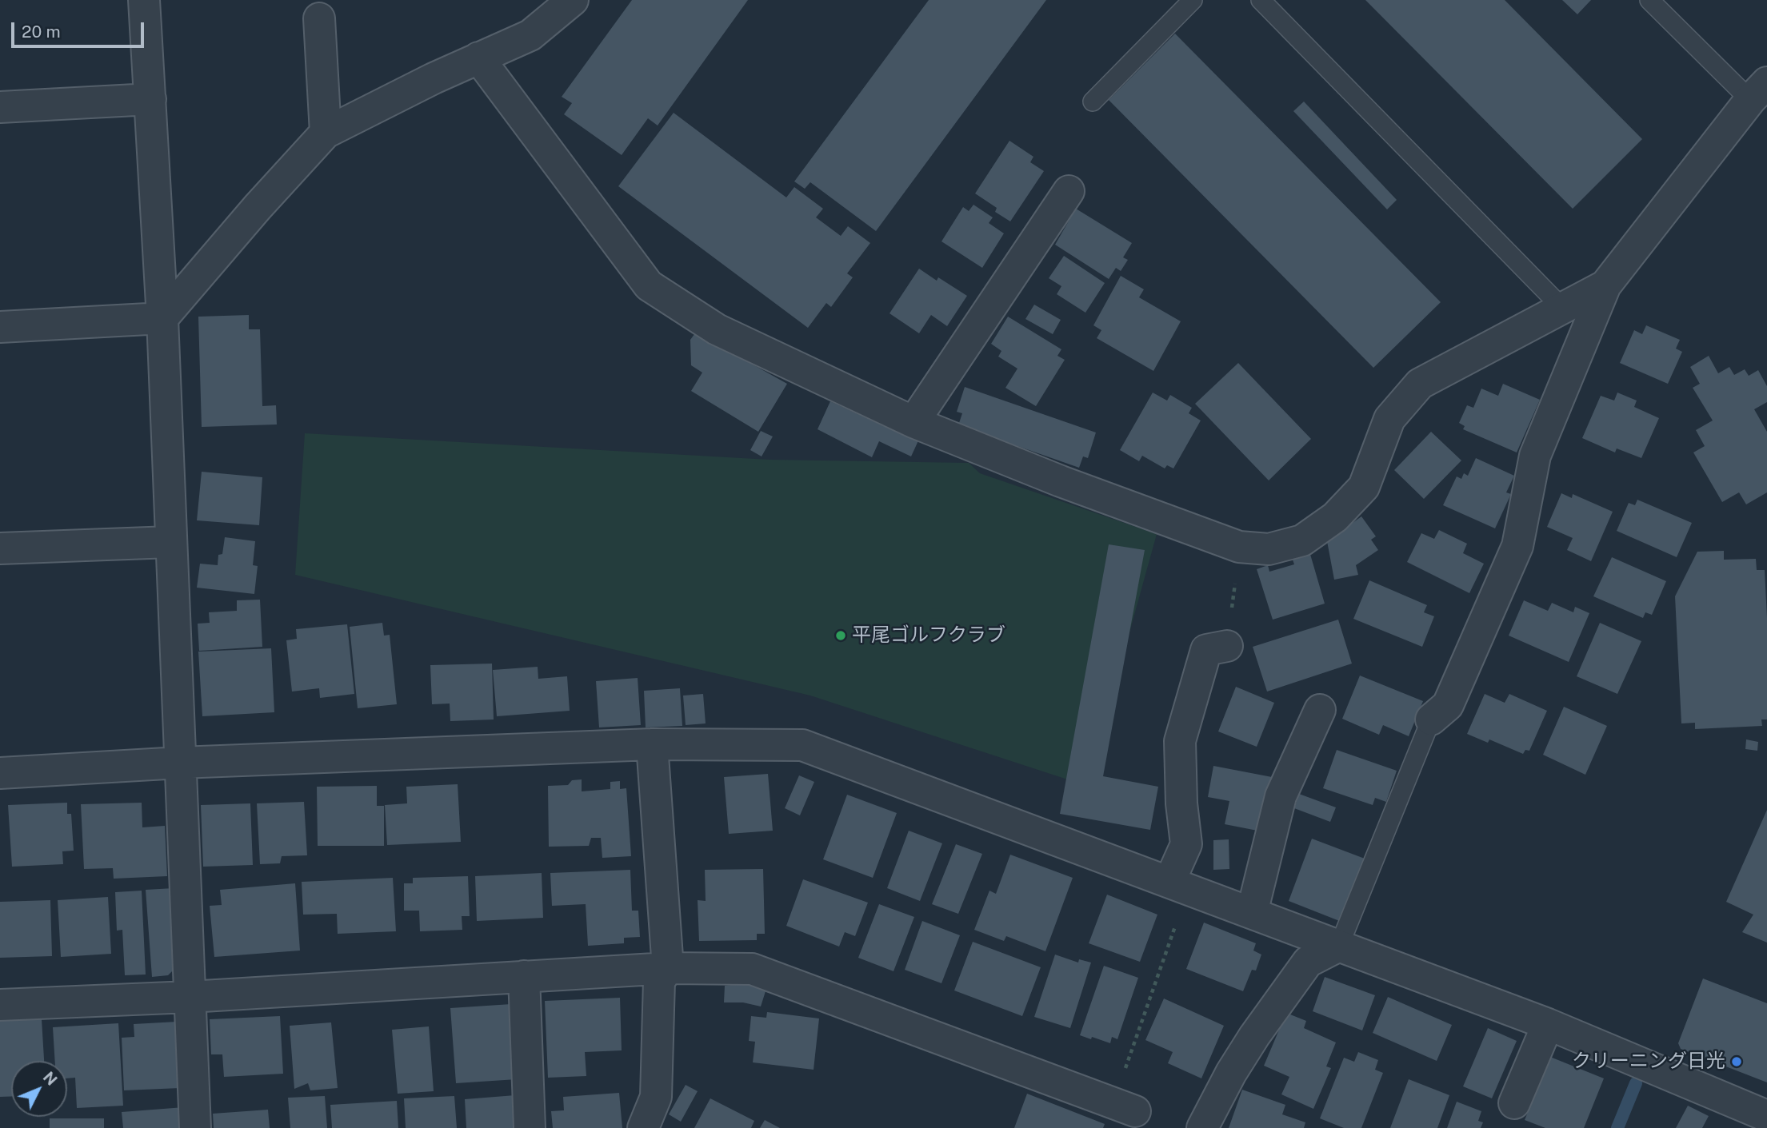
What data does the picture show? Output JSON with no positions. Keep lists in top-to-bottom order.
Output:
{
  "places": ["平尾ゴルフクラブ", "クリーニング日光"],
  "scale_bar": "20 m",
  "north": "top right"
}
